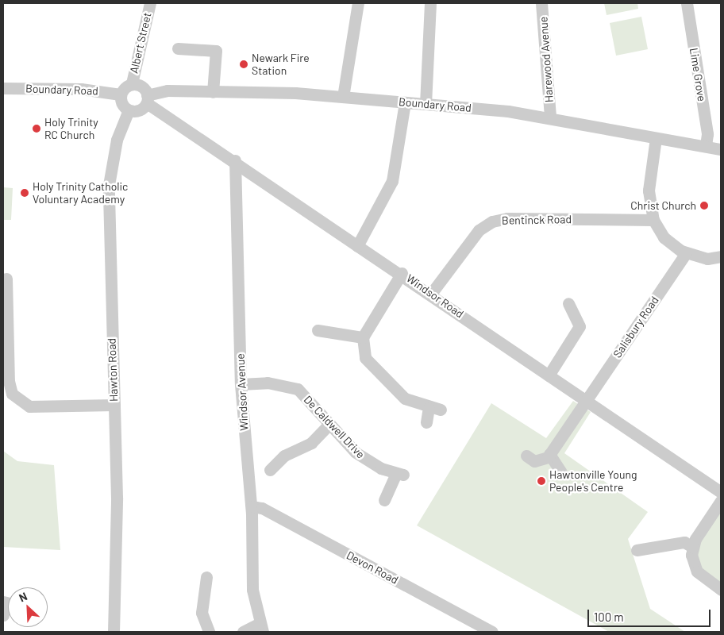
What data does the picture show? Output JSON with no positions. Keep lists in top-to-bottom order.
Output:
{
  "streets": {
    "street": [
      "Albert Street",
      "Harewood Avenue",
      "Lime Grove",
      "Boundary Road",
      "Bentinck Road",
      "Windsor Road",
      "Salisbury Road",
      "Hawton Road",
      "Windsor Avenue",
      "De Caldwell Drive",
      "Devon Road"
    ]
  },
  "crossings": [
    ["Albert Street", "Boundary Road"],
    ["Albert Street", "Windsor Road"],
    ["Albert Street", "Hawton Road"],
    ["Harewood Avenue", "Boundary Road"],
    ["Lime Grove", "Boundary Road"],
    ["Boundary Road", "Windsor Road"],
    ["Boundary Road", "Hawton Road"],
    ["Bentinck Road", "Windsor Road"],
    ["Windsor Road", "Salisbury Road"],
    ["Windsor Road", "Hawton Road"],
    ["Windsor Road", "Windsor Avenue"],
    ["Windsor Avenue", "De Caldwell Drive"],
    ["Windsor Avenue", "Devon Road"]
  ],
  "places": [
    "Newark Fire Station",
    "Holy Trinity RC Church",
    "Holy Trinity Catholic Voluntary Academy",
    "Christ Church",
    "Hawtonville Young People's Centre"
  ],
  "scale_bar": "100 m",
  "north": "top left"
}
